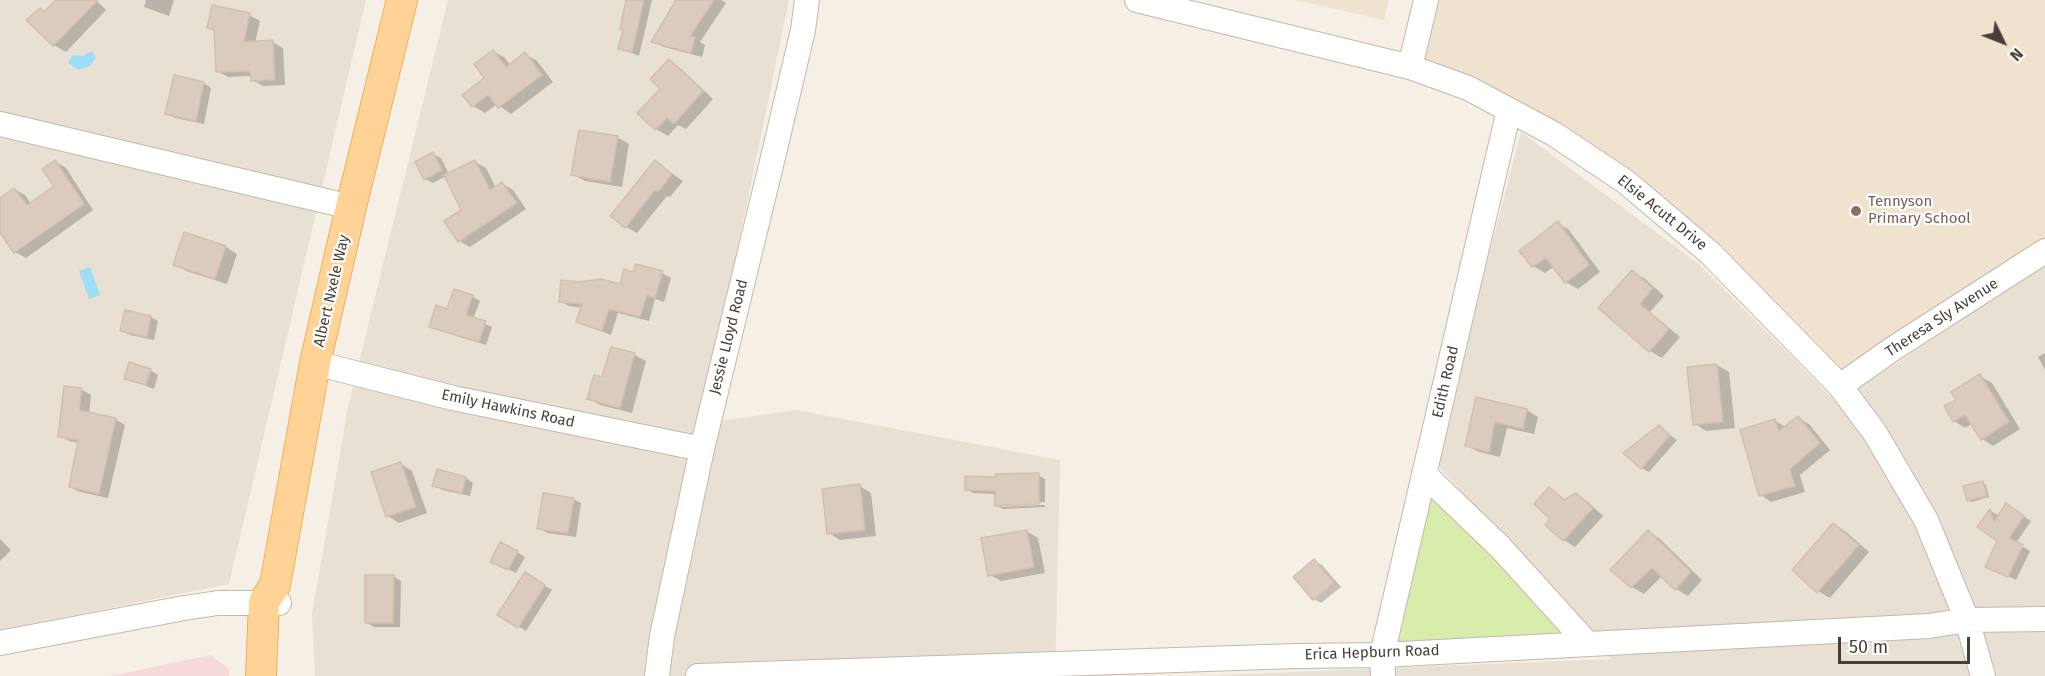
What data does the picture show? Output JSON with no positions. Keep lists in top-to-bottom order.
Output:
{
  "streets": {
    "main road": ["Albert Nxele Way"],
    "street": [
      "Elsie Acutt Drive",
      "Theresa Sly Avenue",
      "Jessie Lloyd Road",
      "Edith Road",
      "Emily Hawkins Road",
      "Erica Hepburn Road"
    ]
  },
  "crossings": [
    ["Elsie Acutt Drive", "Theresa Sly Avenue"],
    ["Elsie Acutt Drive", "Edith Road"],
    ["Elsie Acutt Drive", "Erica Hepburn Road"],
    ["Albert Nxele Way", "Emily Hawkins Road"],
    ["Jessie Lloyd Road", "Emily Hawkins Road"],
    ["Edith Road", "Erica Hepburn Road"]
  ],
  "places": ["Tennyson Primary School"],
  "scale_bar": "50 m",
  "north": "bottom right"
}
